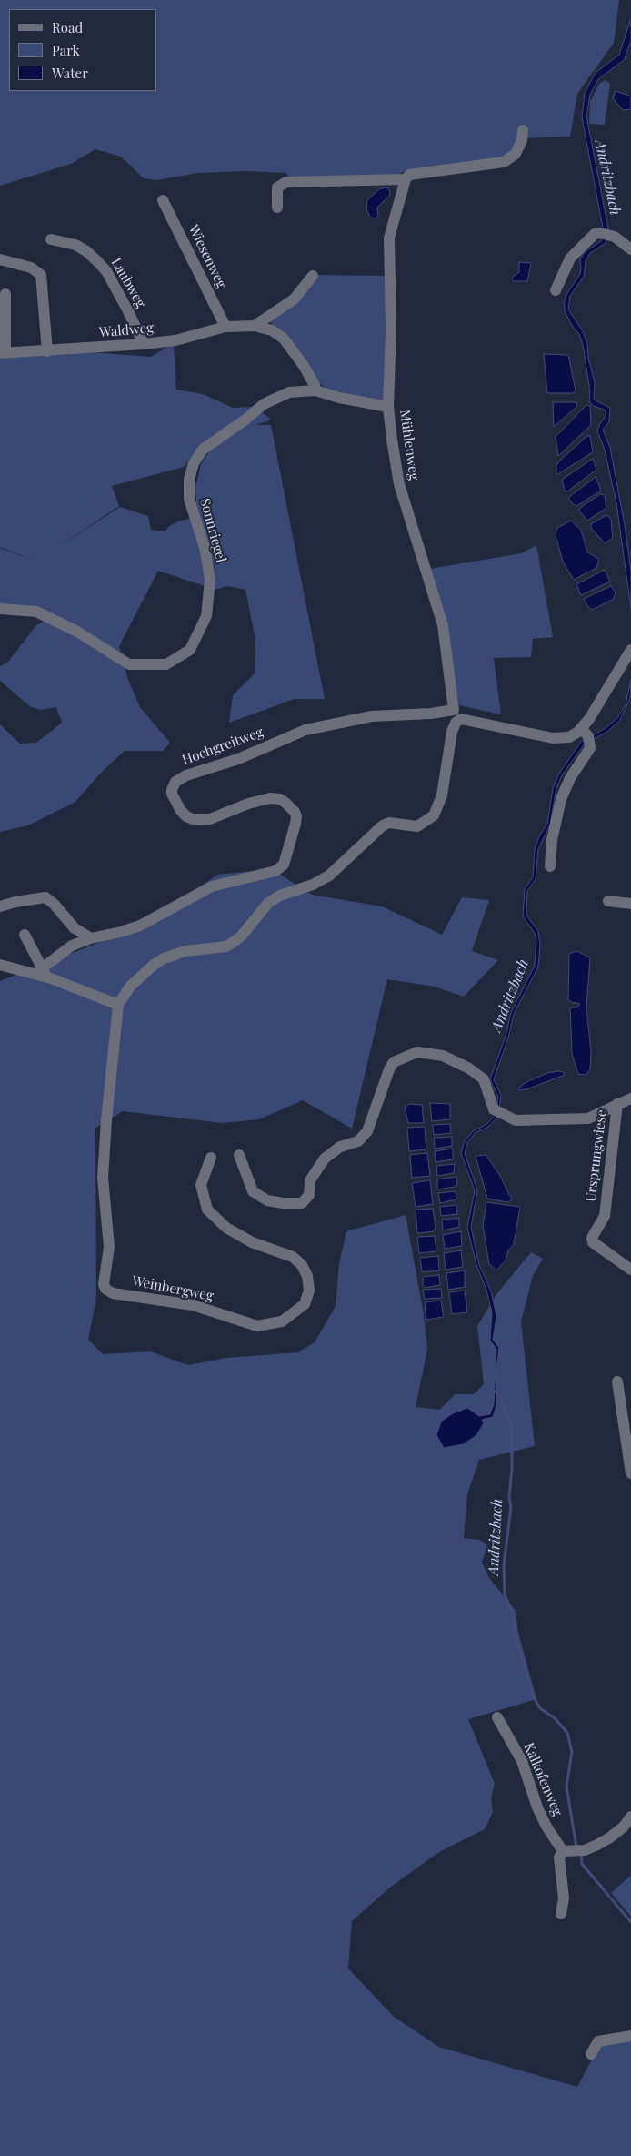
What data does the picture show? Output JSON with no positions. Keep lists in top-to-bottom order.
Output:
{
  "streets": {
    "street": [
      "Wiesenweg",
      "Laubweg",
      "Waldweg",
      "Mühlenweg",
      "Sonnriegel",
      "Hochgreitweg",
      "Ursprungwiese",
      "Weinbergweg",
      "Kalkofenweg"
    ]
  },
  "crossings": [
    ["Wiesenweg", "Waldweg"],
    ["Laubweg", "Waldweg"],
    ["Waldweg", "Sonnriegel"],
    ["Mühlenweg", "Hochgreitweg"],
    ["Mühlenweg", "Weinbergweg"],
    ["Hochgreitweg", "Weinbergweg"]
  ],
  "water": ["Andritzbach"],
  "legend": ["Road", "Park", "Water"]
}
